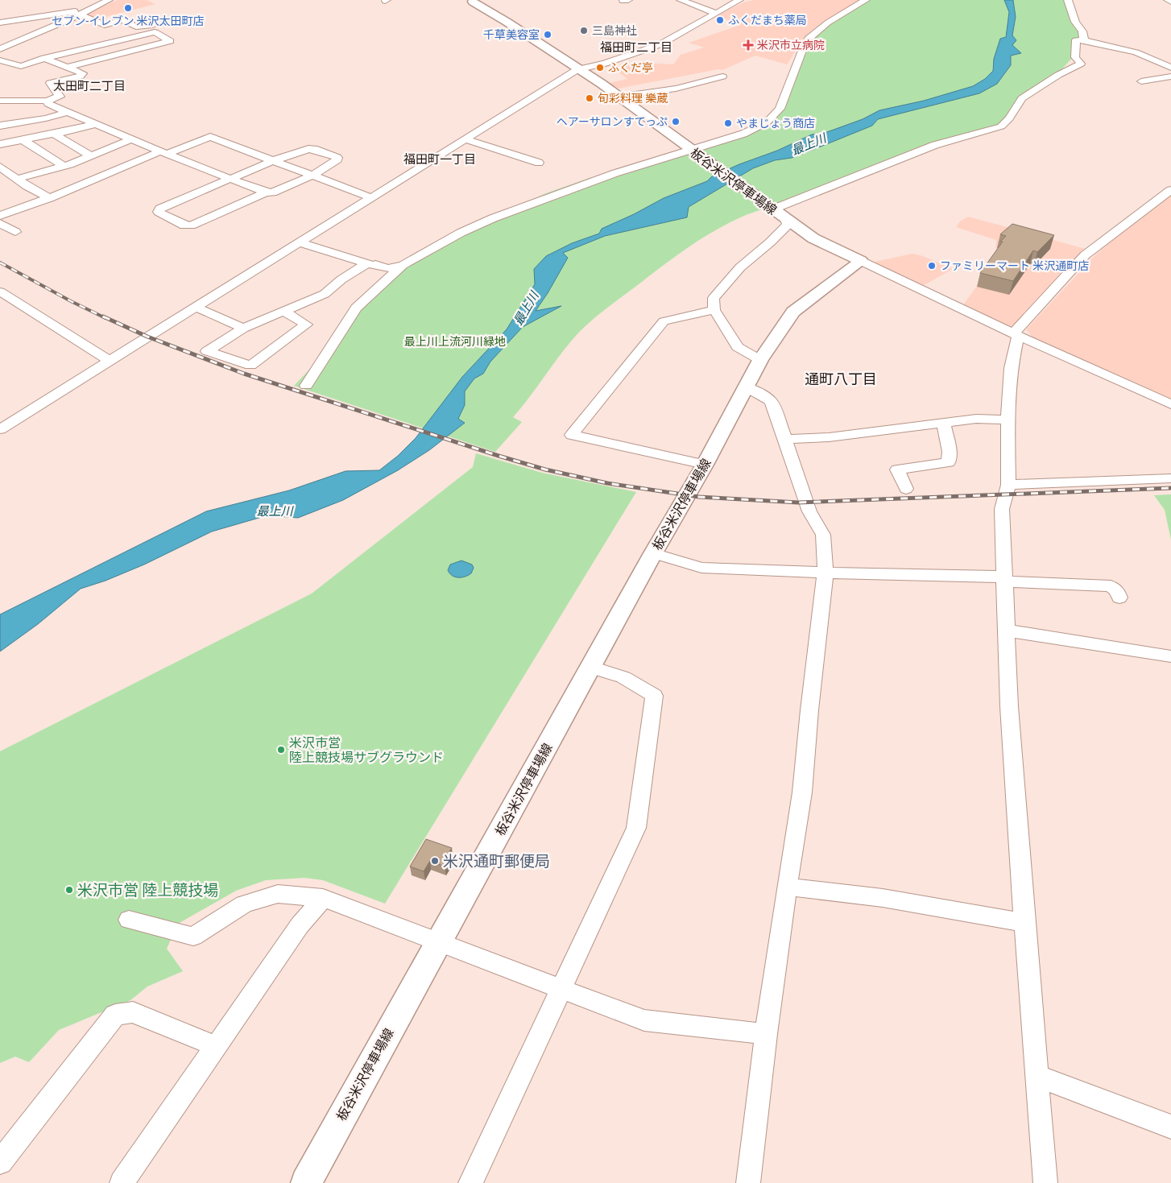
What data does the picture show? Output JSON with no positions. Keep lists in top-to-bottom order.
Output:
{
  "streets": {
    "main road": ["板谷米沢停車場線"]
  },
  "districts": [
    "福田町二丁目",
    "太田町二丁目",
    "福田町一丁目",
    "通町八丁目"
  ],
  "water": ["最上川"],
  "parks": ["最上川上流河川緑地"],
  "places": {
    "other": [
      "セブン-イレブン 米沢太田町店",
      "ふくだまち薬局",
      "三島神社",
      "千草美容室",
      "ふくだ亭",
      "旬彩料理 樂蔵",
      "ヘアーサロンすてっぷ",
      "やまじょう商店",
      "ファミリーマート 米沢通町店",
      "米沢市営 陸上競技場サブグラウンド",
      "米沢通町郵便局",
      "米沢市営 陸上競技場"
    ],
    "health": ["米沢市立病院"]
  }
}
